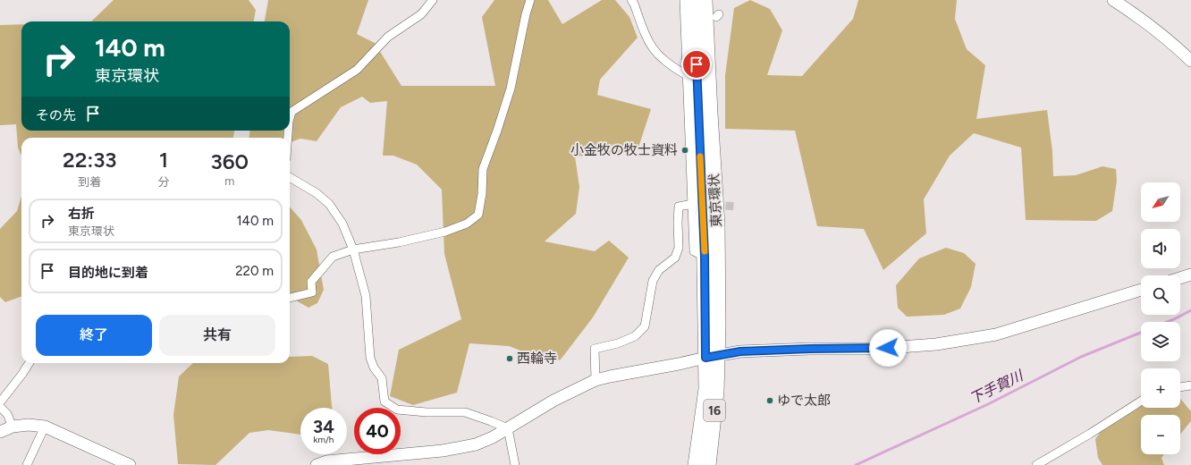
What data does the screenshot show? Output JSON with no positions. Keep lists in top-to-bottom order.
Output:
{
  "streets": {
    "highway": ["東京環状", "16"]
  },
  "water": ["下手賀川"],
  "places": ["小金牧の牧士資料", "西輪寺", "ゆで太郎"],
  "north": "bottom left",
  "page": {
    "turn": ["140 m", "東京環状"],
    "then": "その先",
    "eta": [
      "22:33",
      "到着",
      "1",
      "分",
      "360",
      "m"
    ],
    "map_buttons": ["+", "−"],
    "list": [
      {
        "name": "右折",
        "note": "東京環状",
        "value": "140 m"
      },
      {
        "name": "目的地に到着",
        "value": "220 m"
      }
    ],
    "buttons": ["終了", "共有"],
    "speed": "34 km/h",
    "limit": "40"
  }
}
